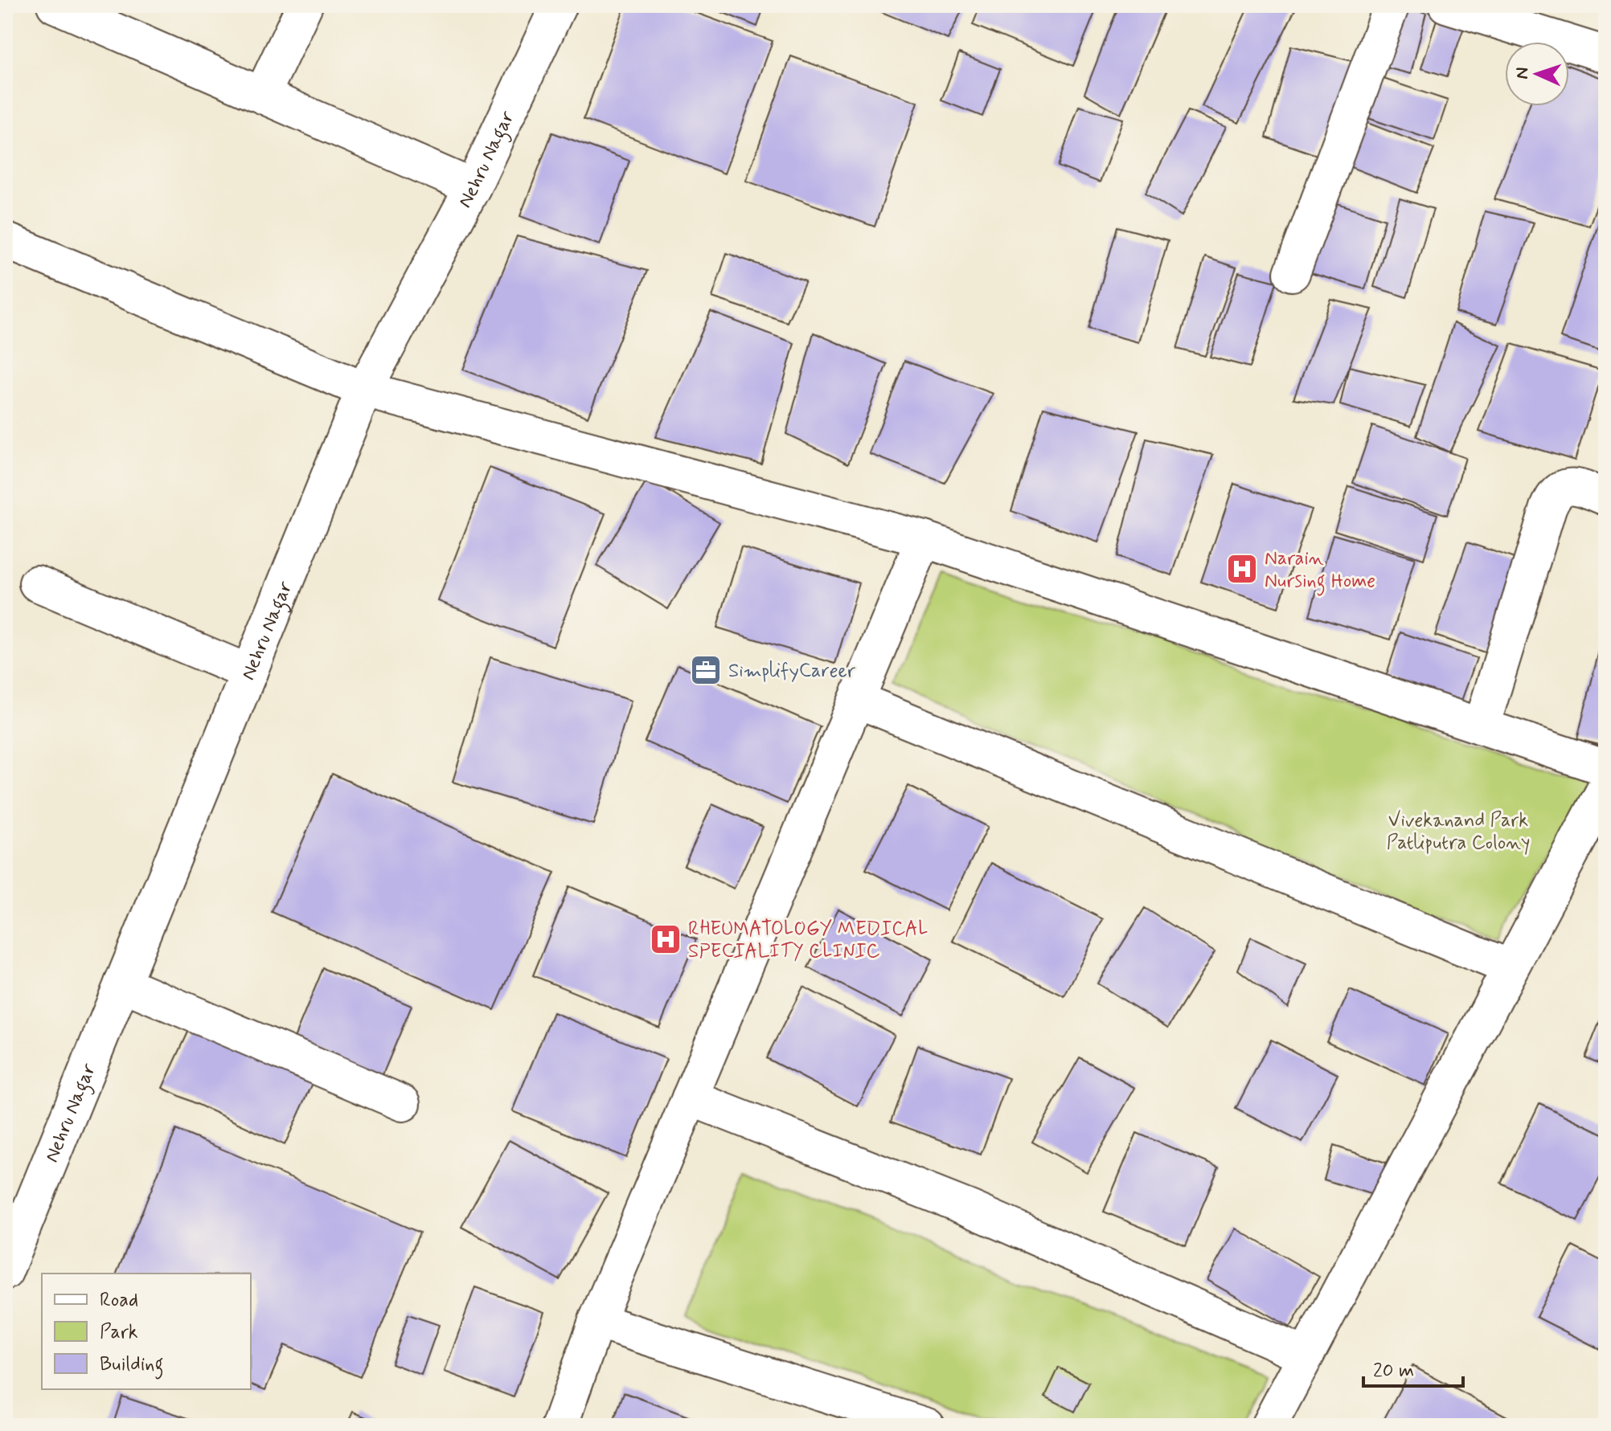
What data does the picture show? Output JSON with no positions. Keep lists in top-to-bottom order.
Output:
{
  "streets": {
    "street": ["Nehru Nagar"]
  },
  "parks": ["Vivekanand Park Patliputra Colony"],
  "places": {
    "hospital": ["Narain Nursing Home", "RHEUMATOLOGY MEDICAL SPECIALITY CLINIC"],
    "office": ["SimplifyCareer"]
  },
  "legend": ["Road", "Park", "Building"],
  "scale_bar": "20 m",
  "north": "left"
}
